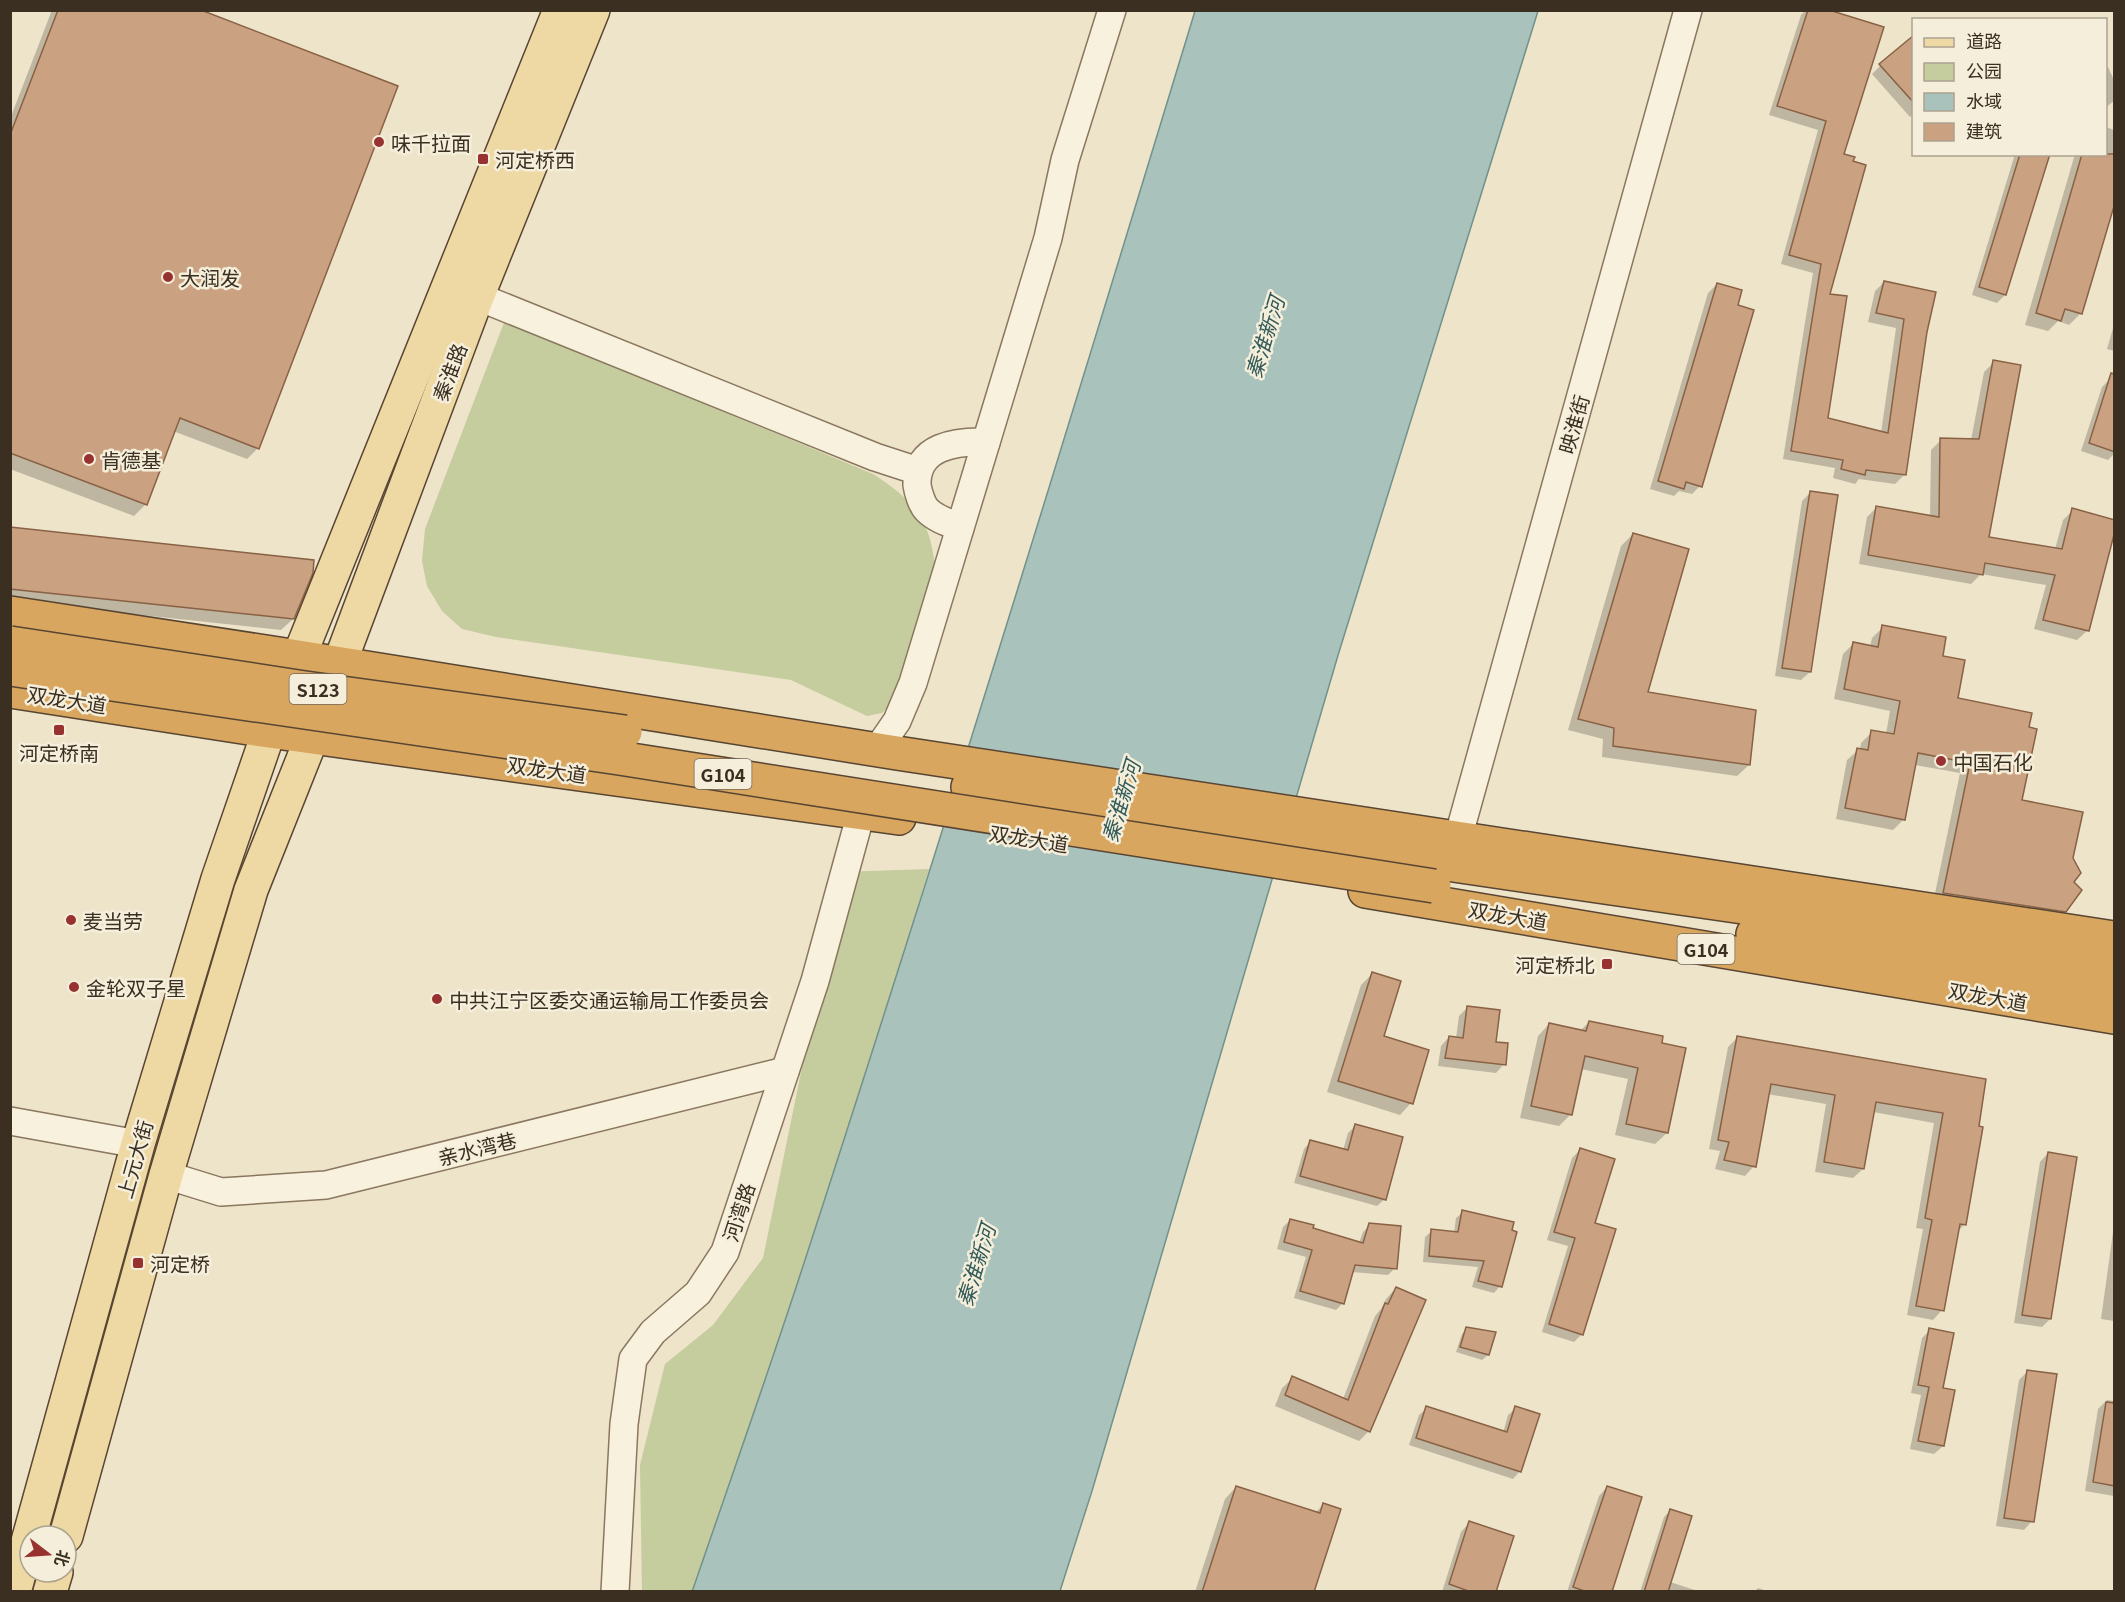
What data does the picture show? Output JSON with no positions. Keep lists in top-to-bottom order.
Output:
{
  "streets": {
    "highway": ["S123", "双龙大道", "G104"],
    "main road": ["秦淮路", "上元大街"],
    "street": ["映淮街", "亲水湾巷", "河湾路"]
  },
  "crossings": [
    ["秦淮路", "双龙大道"],
    ["秦淮路", "G104"],
    ["秦淮路", "上元大街"],
    ["映淮街", "G104"],
    ["S123", "G104"],
    ["双龙大道", "上元大街"],
    ["双龙大道", "河湾路"],
    ["亲水湾巷", "上元大街"],
    ["亲水湾巷", "河湾路"]
  ],
  "water": ["秦淮新河"],
  "places": {
    "other": [
      "味千拉面",
      "大润发",
      "肯德基",
      "中国石化",
      "麦当劳",
      "金轮双子星",
      "中共江宁区委交通运输局工作委员会"
    ],
    "transit": [
      "河定桥西",
      "河定桥南",
      "河定桥北",
      "河定桥"
    ]
  },
  "legend": [
    "道路",
    "公园",
    "水域",
    "建筑"
  ],
  "north": "right"
}
